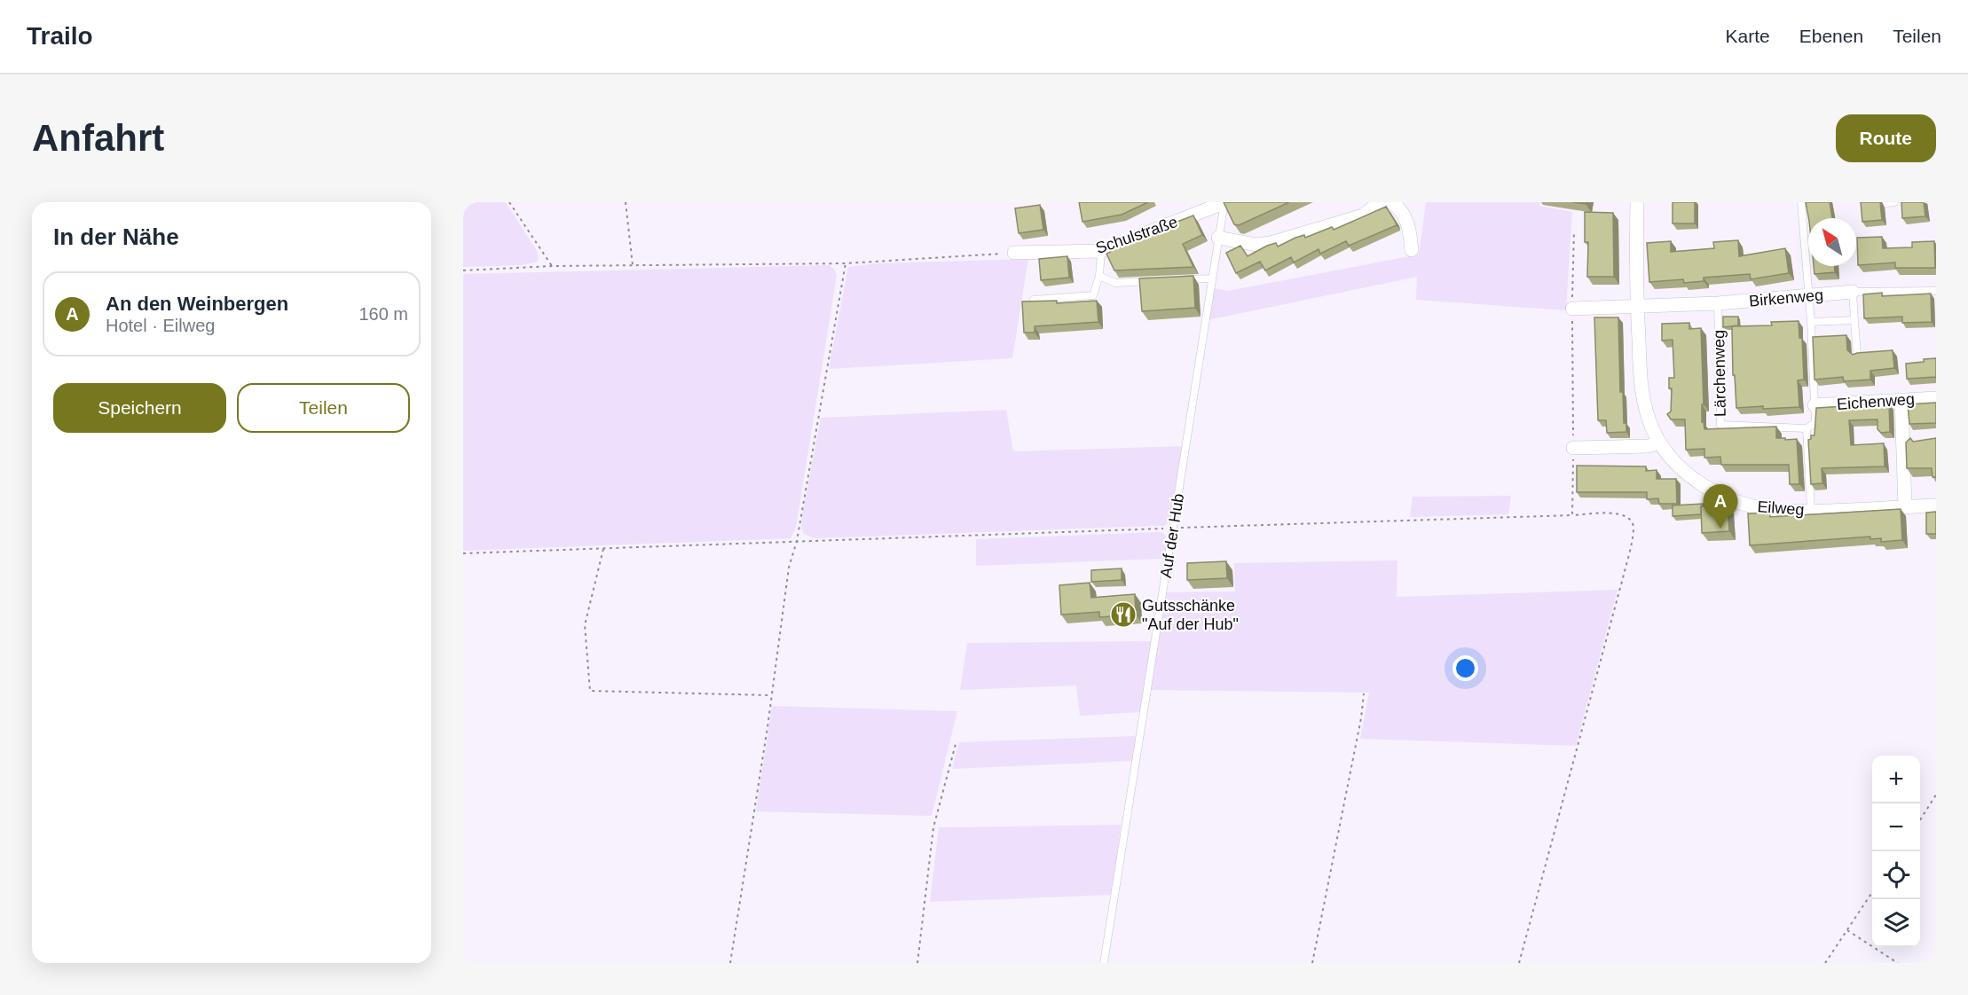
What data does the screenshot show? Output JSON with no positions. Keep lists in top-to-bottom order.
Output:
{
  "streets": {
    "street": [
      "Schulstraße",
      "Birkenweg",
      "Eichenweg",
      "Eilweg"
    ],
    "lane": ["Lärchenweg", "Auf der Hub"]
  },
  "crossings": [
    ["Schulstraße", "Auf der Hub"],
    ["Birkenweg", "Lärchenweg"],
    ["Birkenweg", "Eilweg"]
  ],
  "places": {
    "restaurant": ["Gutsschänke \"Auf der Hub\""]
  },
  "north": "top left",
  "page": {
    "header": "Trailo",
    "nav": ["Karte", "Ebenen", "Teilen"],
    "buttons": [
      "Route",
      ["Speichern", "Teilen"]
    ],
    "title": "Anfahrt",
    "heading": "In der Nähe",
    "list": [
      {
        "mark": "A",
        "name": "An den Weinbergen",
        "note": "Hotel · Eilweg",
        "value": "160 m"
      }
    ],
    "pins": "A",
    "map_buttons": ["+", "−"]
  }
}
